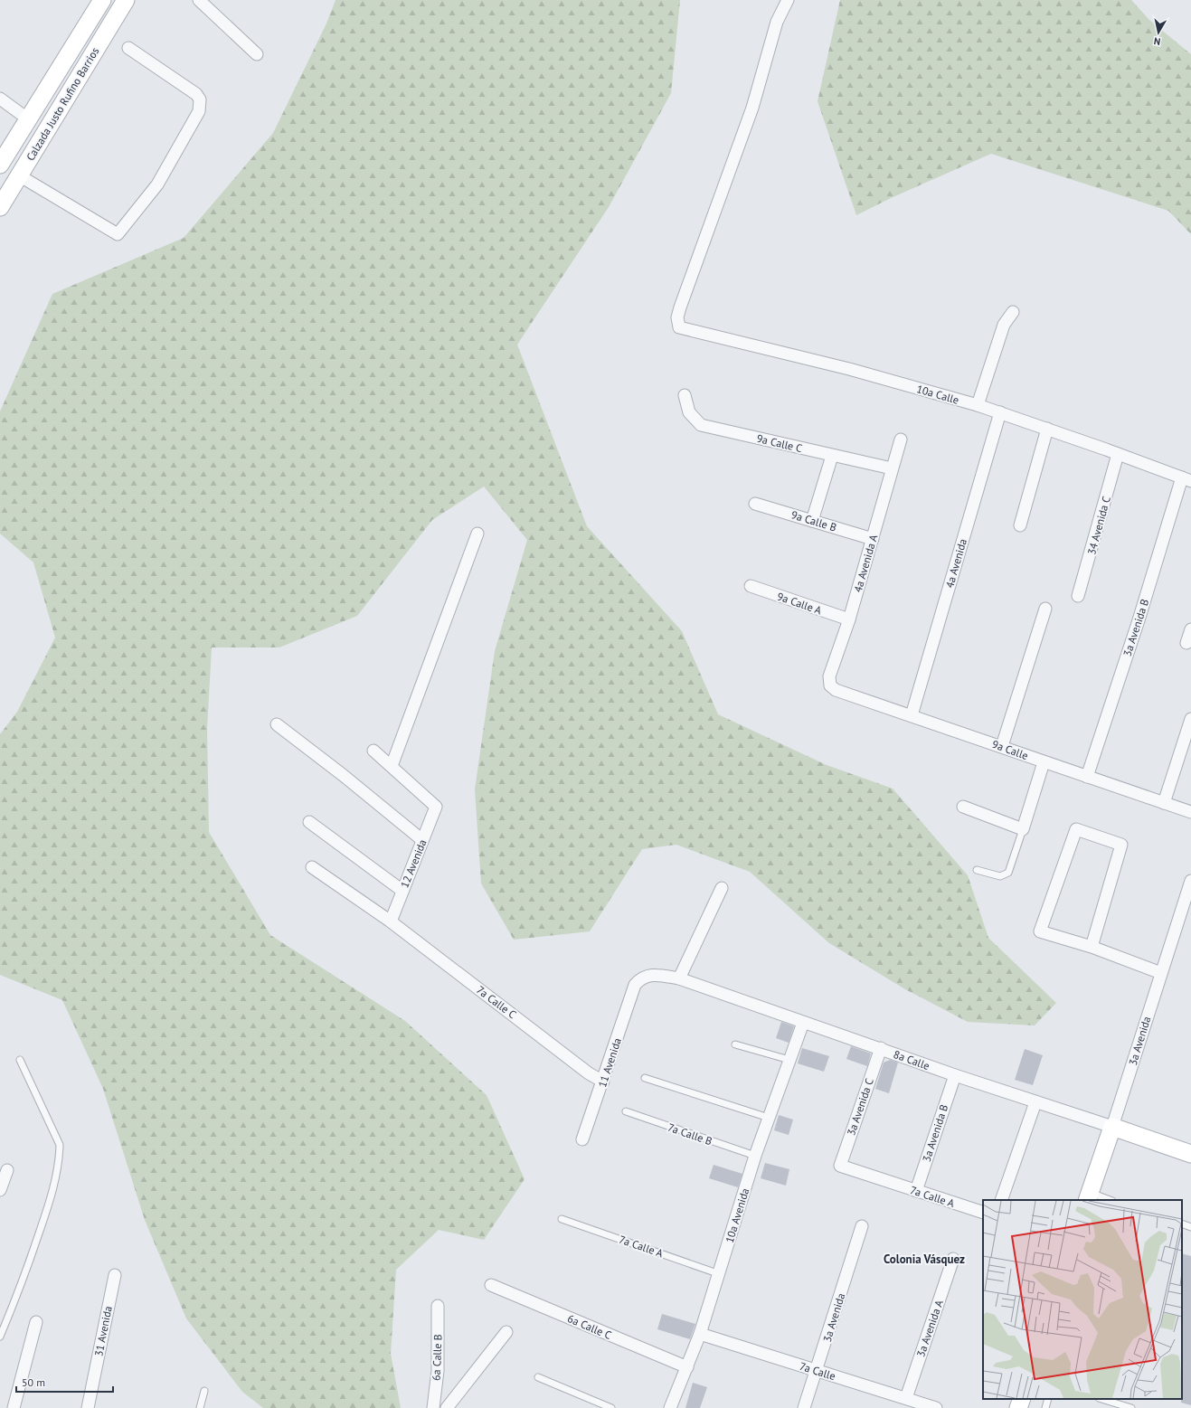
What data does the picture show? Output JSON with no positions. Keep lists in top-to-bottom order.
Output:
{
  "streets": {
    "street": [
      "Calzada Justo Rufino Barrios",
      "10a Calle",
      "9a Calle C",
      "9a Calle B",
      "34 Avenida C",
      "4a Avenida A",
      "4a Avenida",
      "9a Calle A",
      "3a Avenida B",
      "9a Calle",
      "12 Avenida",
      "7a Calle C",
      "3a Avenida",
      "8a Calle",
      "11 Avenida",
      "3a Avenida C",
      "7a Calle A",
      "10a Avenida",
      "6a Calle C",
      "3a Avenida A",
      "31 Avenida",
      "6a Calle B",
      "7a Calle"
    ],
    "lane": ["7a Calle B"]
  },
  "crossings": [
    ["10a Calle", "34 Avenida C"],
    ["10a Calle", "4a Avenida"],
    ["10a Calle", "3a Avenida B"],
    ["9a Calle C", "4a Avenida A"],
    ["9a Calle B", "4a Avenida A"],
    ["4a Avenida A", "9a Calle A"],
    ["4a Avenida A", "9a Calle"],
    ["4a Avenida", "9a Calle"],
    ["3a Avenida B", "9a Calle"],
    ["3a Avenida B", "8a Calle"],
    ["3a Avenida B", "7a Calle A"],
    ["12 Avenida", "7a Calle C"],
    ["7a Calle C", "11 Avenida"],
    ["3a Avenida", "8a Calle"],
    ["3a Avenida", "7a Calle"],
    ["8a Calle", "11 Avenida"],
    ["8a Calle", "3a Avenida C"],
    ["8a Calle", "10a Avenida"],
    ["3a Avenida C", "7a Calle A"],
    ["7a Calle B", "10a Avenida"],
    ["7a Calle A", "10a Avenida"],
    ["10a Avenida", "6a Calle C"],
    ["10a Avenida", "7a Calle"],
    ["3a Avenida A", "7a Calle"]
  ],
  "districts": ["Colonia Vásquez"],
  "scale_bar": "50 m",
  "north": "bottom"
}
